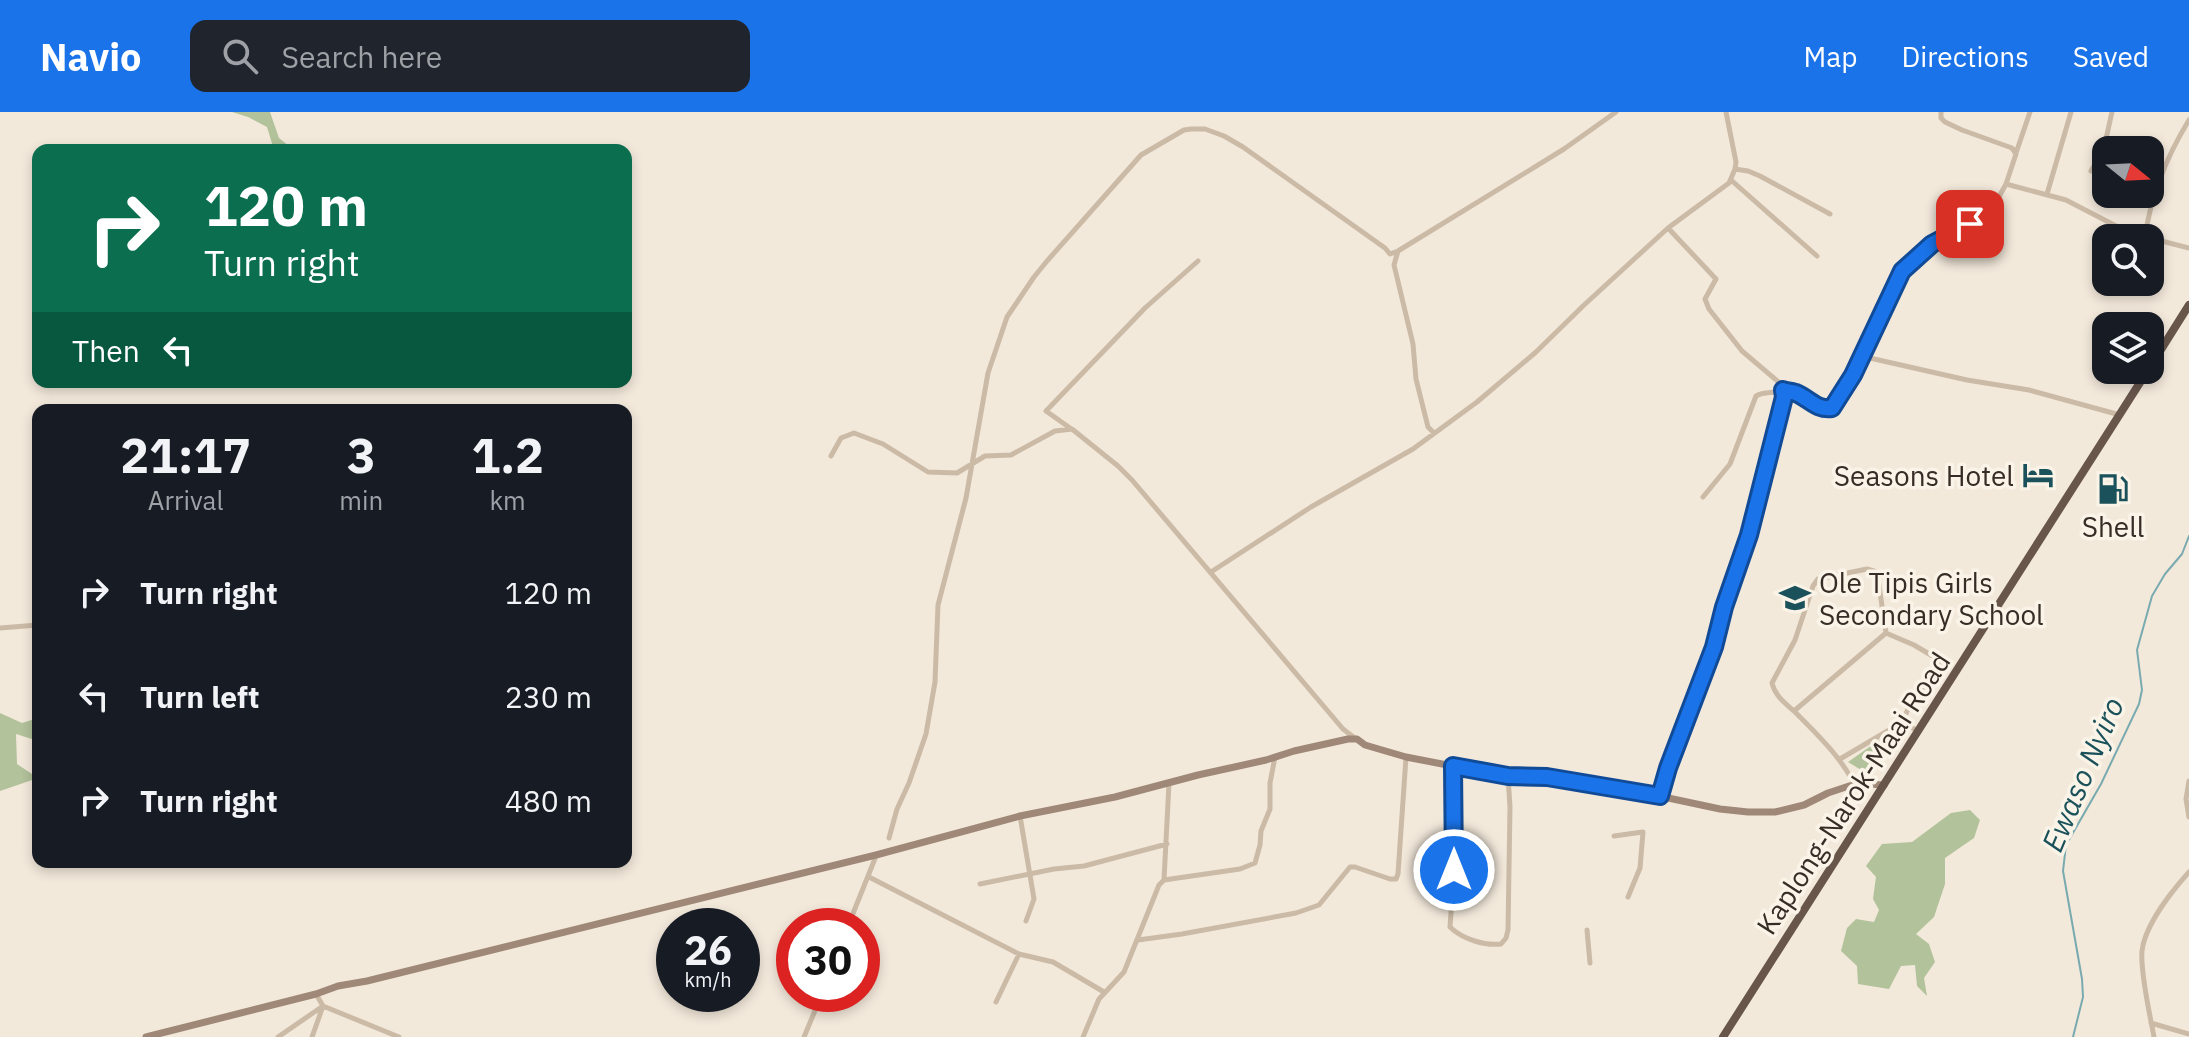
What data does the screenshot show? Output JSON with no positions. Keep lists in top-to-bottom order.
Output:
{
  "streets": {
    "highway": ["Kaplong-Narok-Maai Road"]
  },
  "water": ["Ewaso Nyiro"],
  "places": {
    "hotel": ["Seasons Hotel"],
    "fuel station": ["Shell"],
    "school or university": ["Ole Tipis Girls Secondary School"]
  },
  "north": "right",
  "page": {
    "header": "Navio",
    "search": "Search here",
    "nav": ["Map", "Directions", "Saved"],
    "turn": ["120 m", "Turn right"],
    "then": "Then",
    "eta": [
      "21:17",
      "Arrival",
      "3",
      "min",
      "1.2",
      "km"
    ],
    "list": [
      {
        "name": "Turn right",
        "value": "120 m"
      },
      {
        "name": "Turn left",
        "value": "230 m"
      },
      {
        "name": "Turn right",
        "value": "480 m"
      }
    ],
    "speed": "26 km/h",
    "limit": "30"
  }
}
